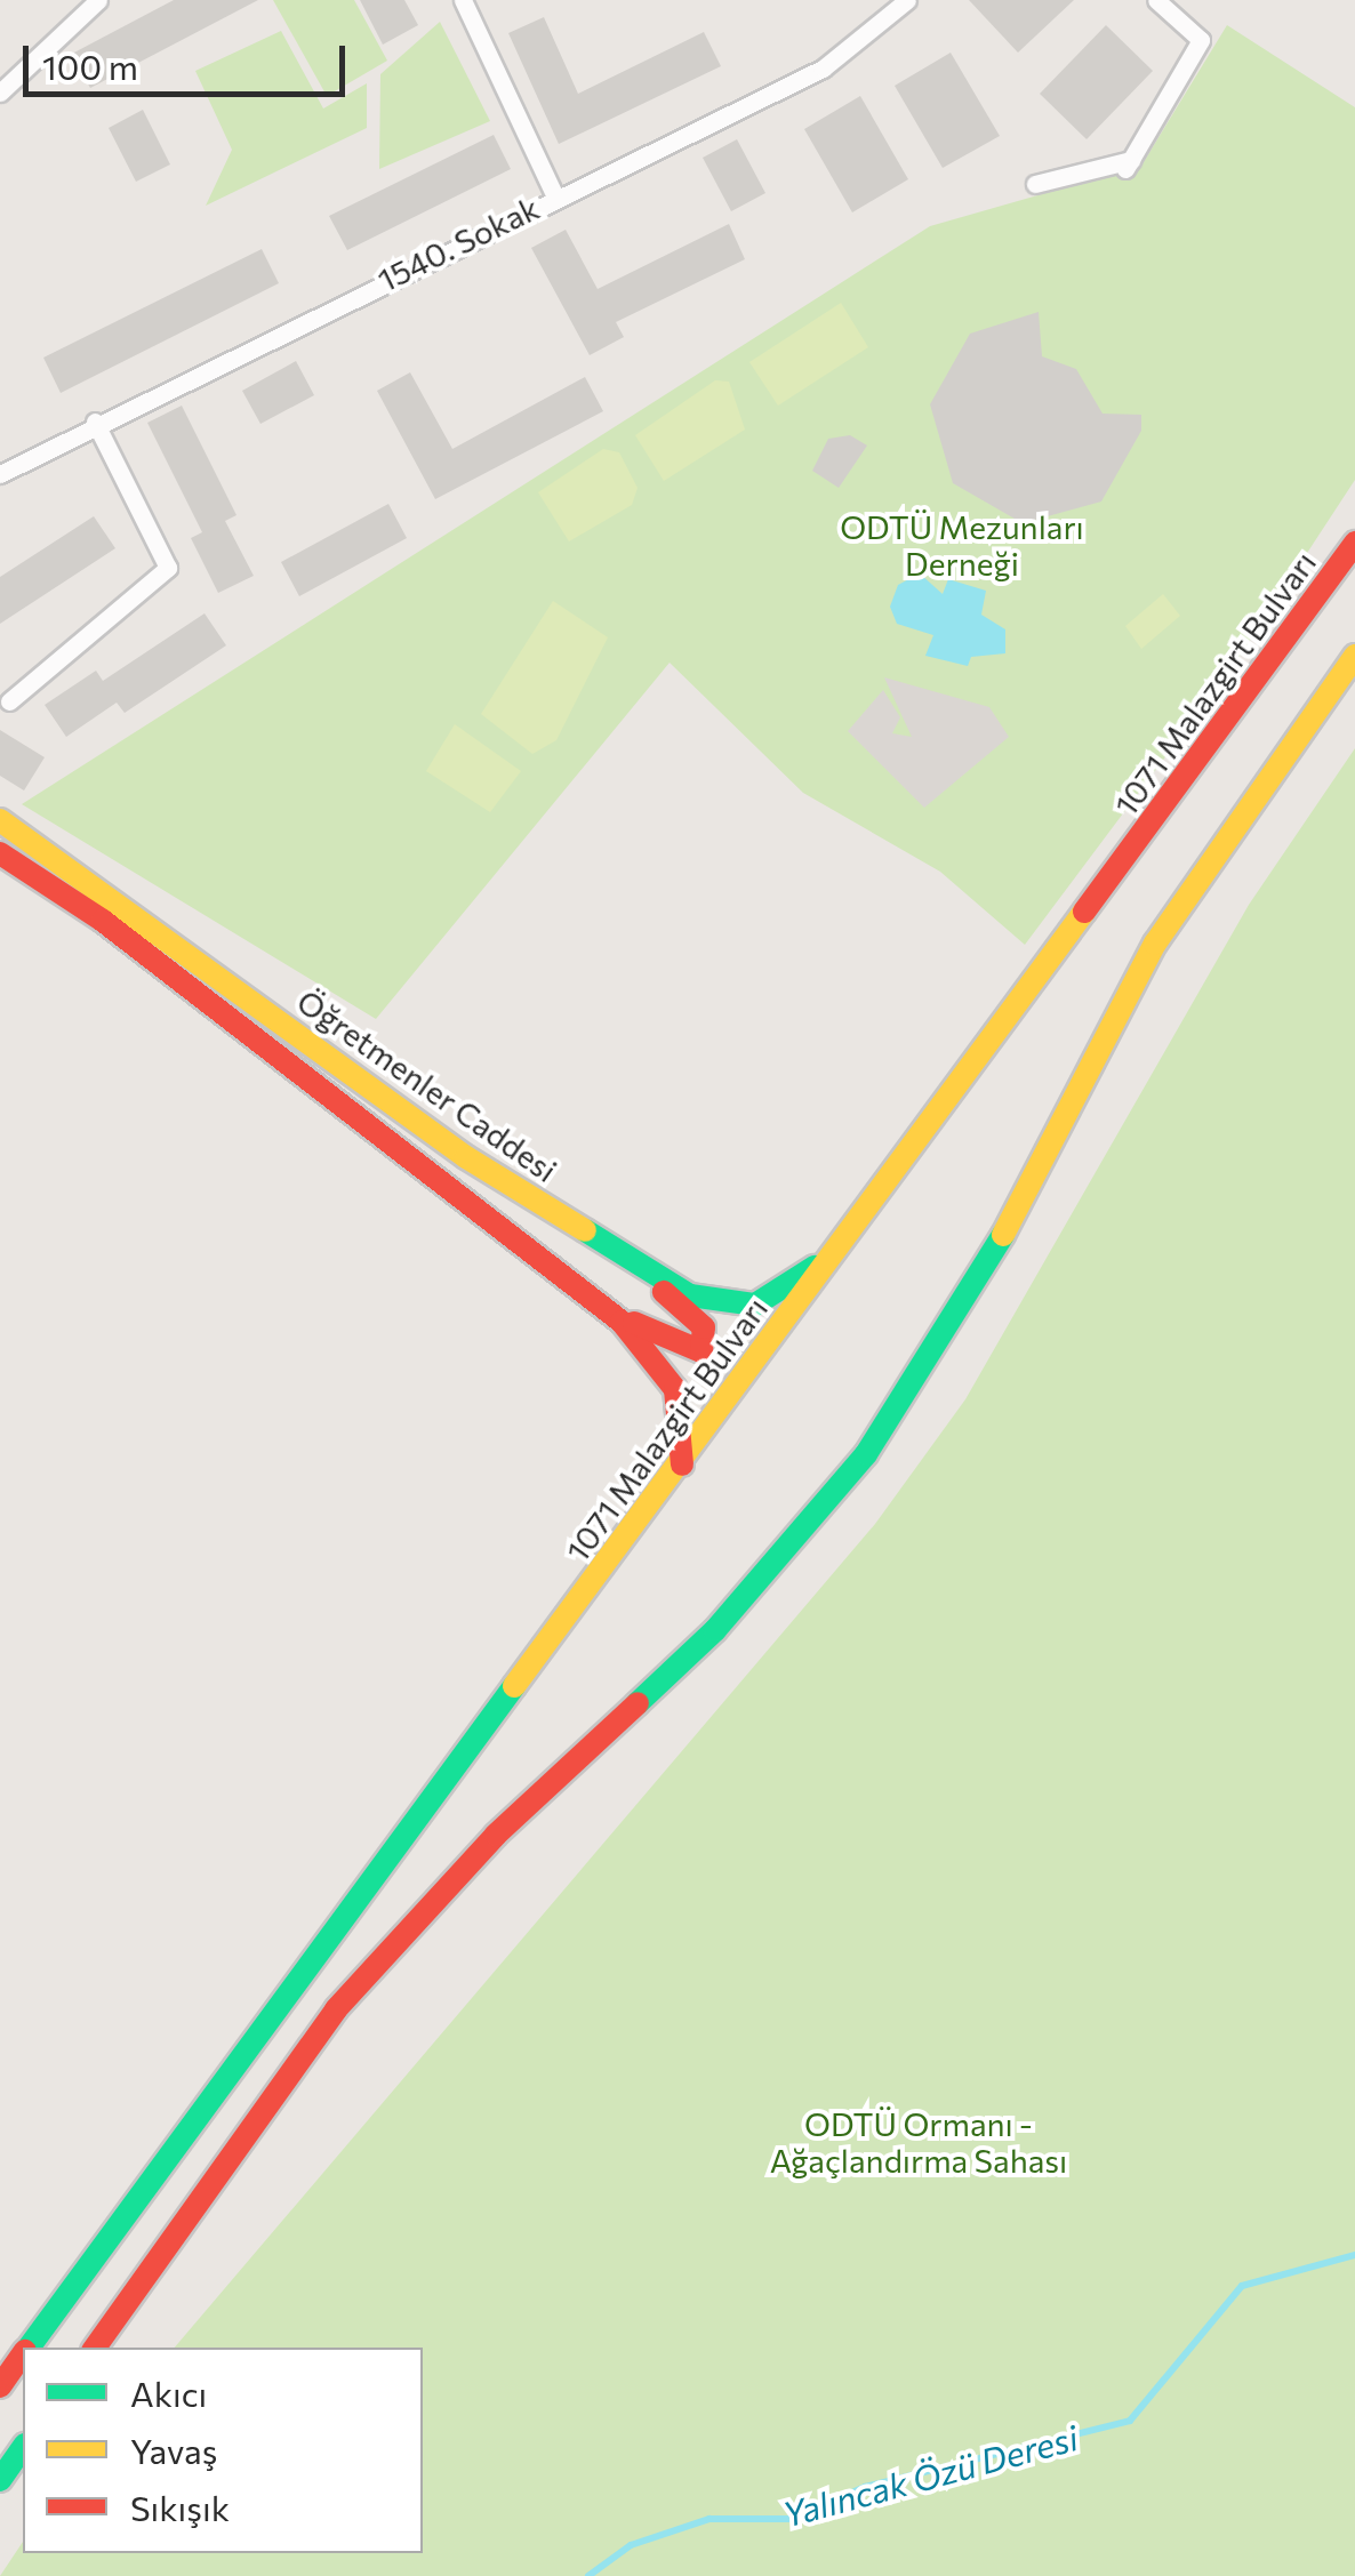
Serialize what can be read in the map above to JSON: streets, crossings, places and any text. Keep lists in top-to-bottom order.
{
  "streets": {
    "main road": ["1071 Malazgirt Bulvarı", "Öğretmenler Caddesi"],
    "street": ["1540. Sokak"]
  },
  "crossings": [
    ["1071 Malazgirt Bulvarı", "Öğretmenler Caddesi"]
  ],
  "water": ["Yalıncak Özü Deresi"],
  "parks": ["ODTÜ Mezunları Derneği", "ODTÜ Ormanı - Ağaçlandırma Sahası"],
  "legend": ["Akıcı", "Yavaş", "Sıkışık"],
  "scale_bar": "100 m"
}
